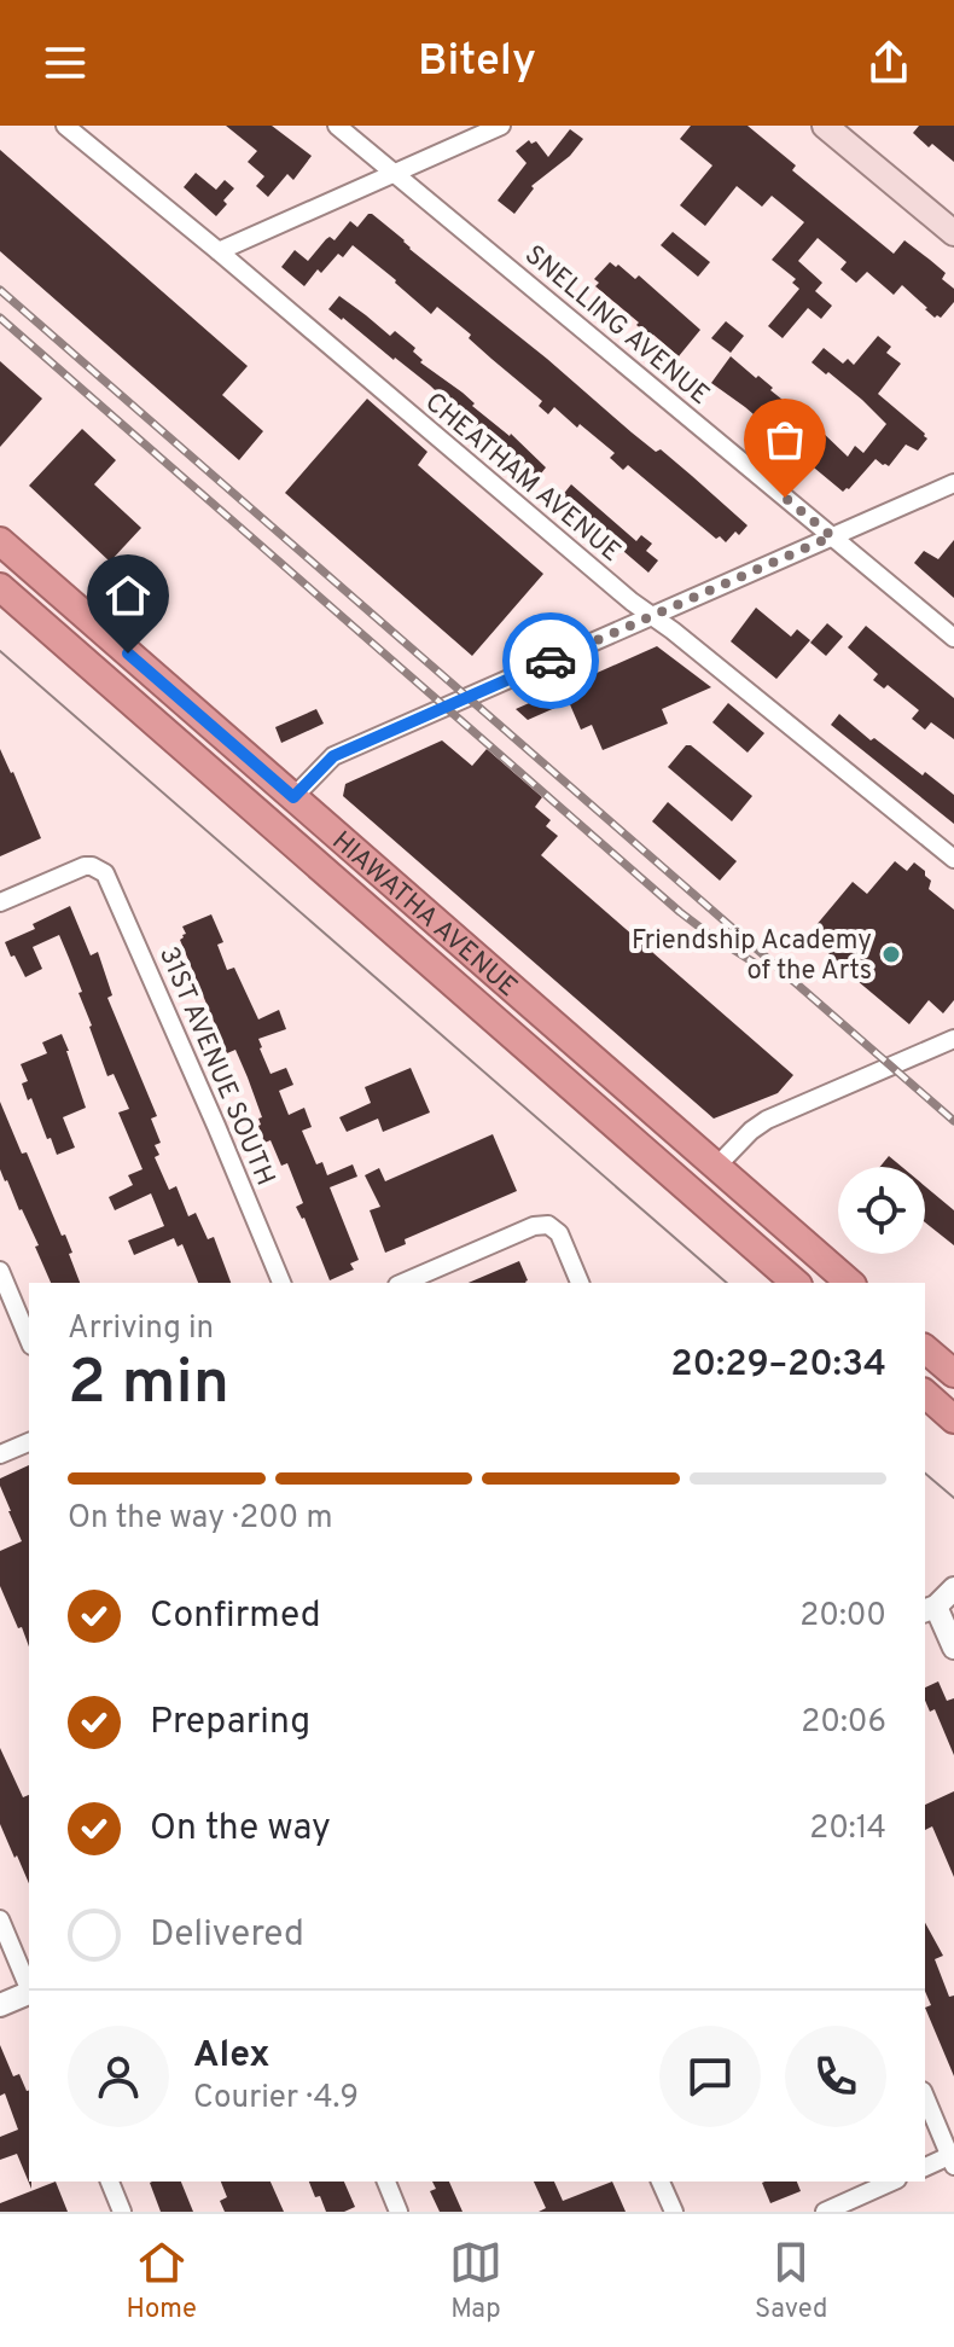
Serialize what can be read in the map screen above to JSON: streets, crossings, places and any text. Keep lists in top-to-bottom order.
{
  "streets": {
    "highway": ["HIAWATHA AVENUE"],
    "street": ["SNELLING AVENUE", "CHEATHAM AVENUE", "31ST AVENUE SOUTH"]
  },
  "places": ["Friendship Academy of the Arts"],
  "page": {
    "header": "Bitely",
    "heading": ["2 min", "Arriving in", "20:29–20:34"],
    "panel": ["Alex", "Courier · 4.9"],
    "bar": "On the way · 200 m",
    "list": [
      ["Confirmed", "20:00"],
      ["Preparing", "20:06"],
      ["On the way", "20:14"],
      "Delivered"
    ],
    "tabs": ["Home", "Map", "Saved"]
  }
}
